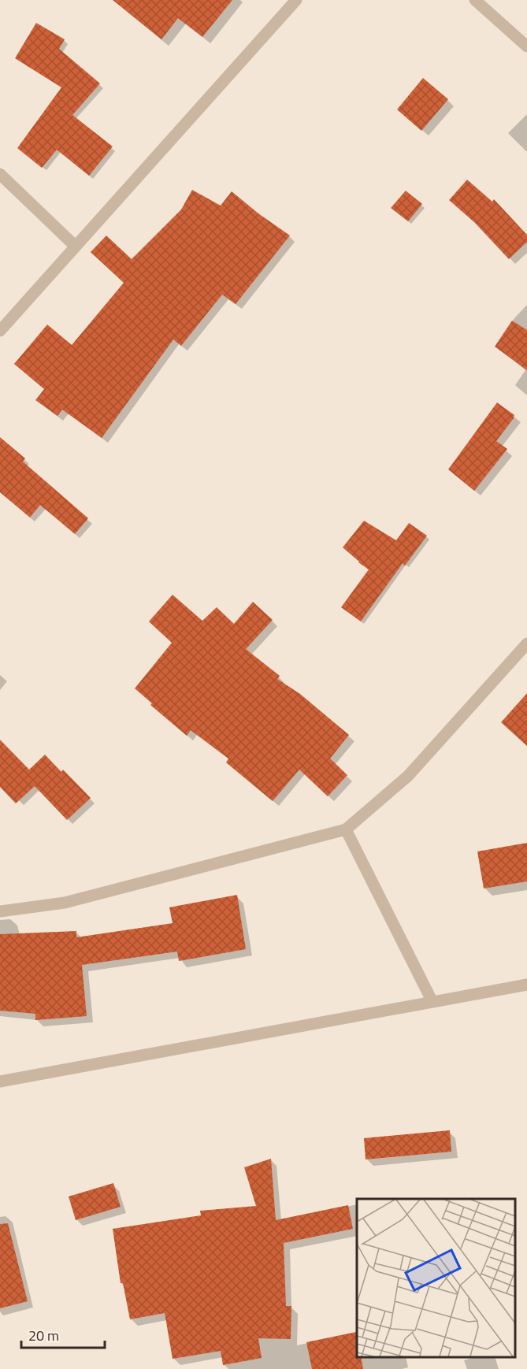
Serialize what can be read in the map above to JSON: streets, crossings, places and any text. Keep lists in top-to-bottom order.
{
  "scale_bar": "20 m"
}
